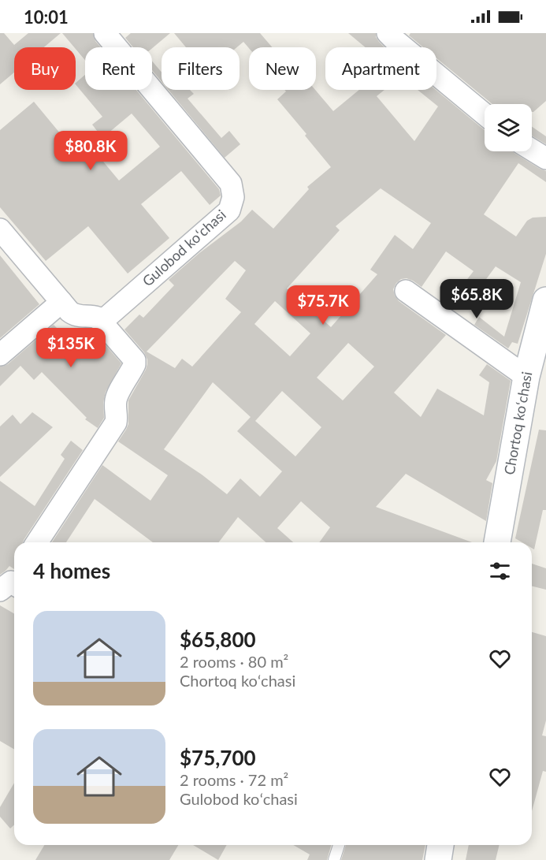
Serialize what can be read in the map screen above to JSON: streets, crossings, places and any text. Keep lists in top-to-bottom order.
{
  "streets": {
    "main road": ["Chortoq koʻchasi"],
    "street": ["Gulobod koʻchasi"]
  },
  "page": {
    "status": "10:01",
    "chip": [
      "Buy",
      "Rent",
      "Filters",
      "New",
      "Apartment"
    ],
    "price": [
      "$80.8K",
      "$65.8K",
      "$75.7K",
      "$135K"
    ],
    "heading": "4 homes",
    "list": [
      {
        "name": "$65,800",
        "note": "2 rooms · 80 m² · Chortoq koʻchasi"
      },
      {
        "name": "$75,700",
        "note": "2 rooms · 72 m² · Gulobod koʻchasi"
      }
    ]
  }
}
